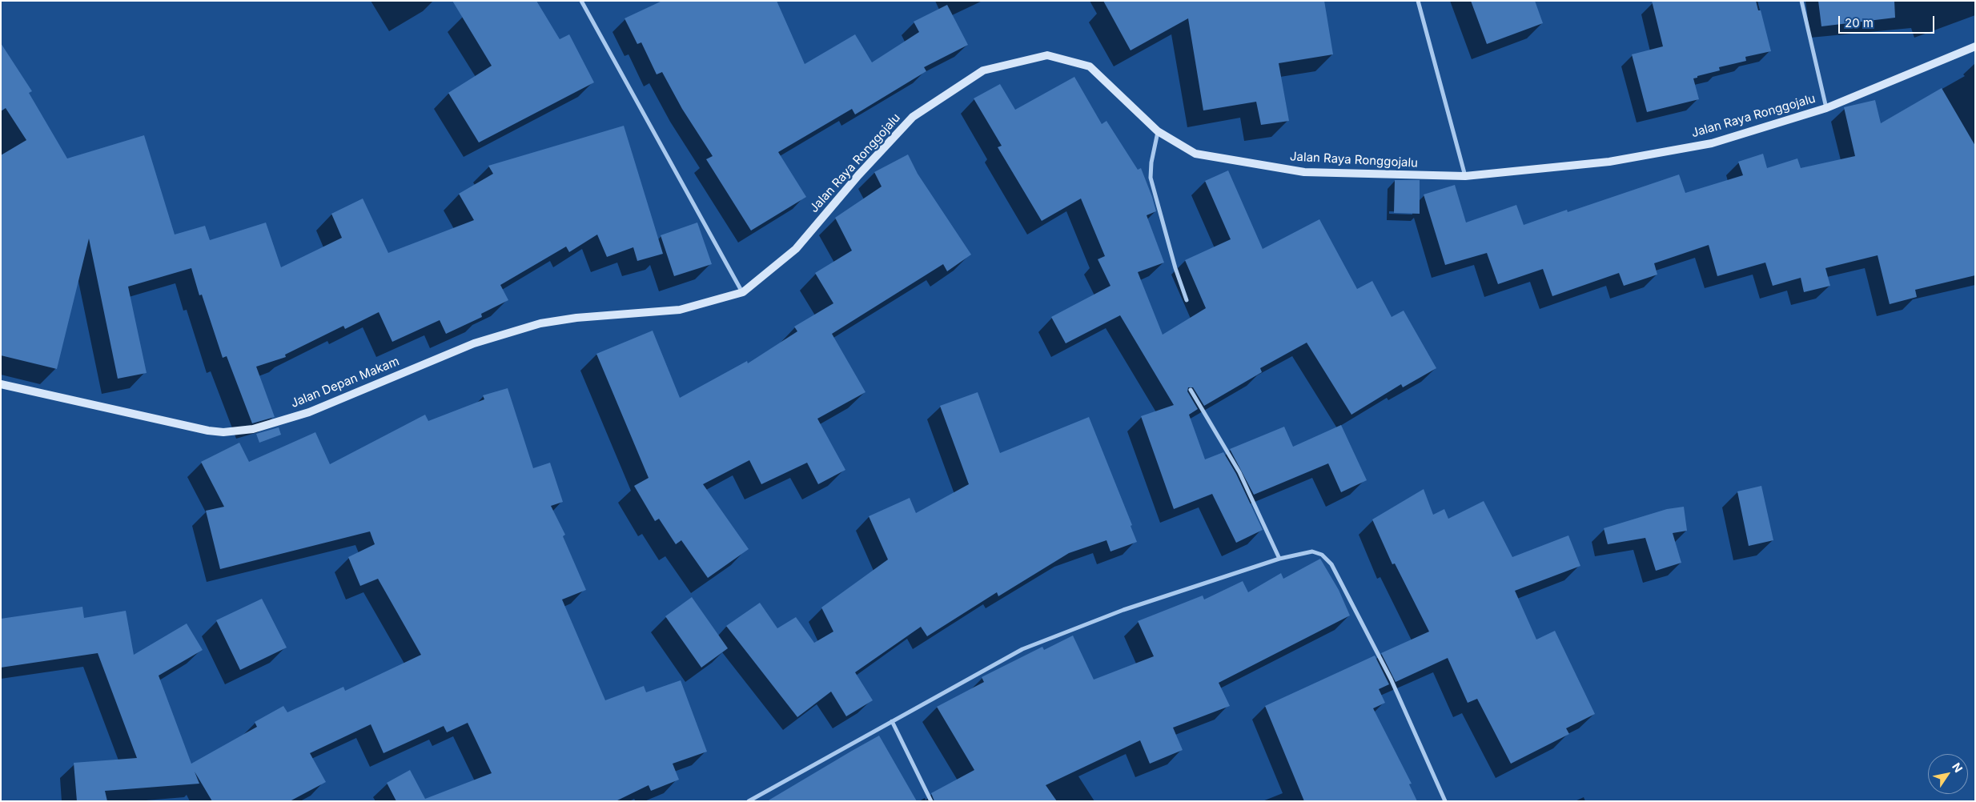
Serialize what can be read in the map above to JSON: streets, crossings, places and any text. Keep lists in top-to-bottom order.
{
  "streets": {
    "street": ["Jalan Raya Ronggojalu", "Jalan Depan Makam"]
  },
  "crossings": [
    ["Jalan Raya Ronggojalu", "Jalan Depan Makam"]
  ],
  "scale_bar": "20 m",
  "north": "top right"
}
